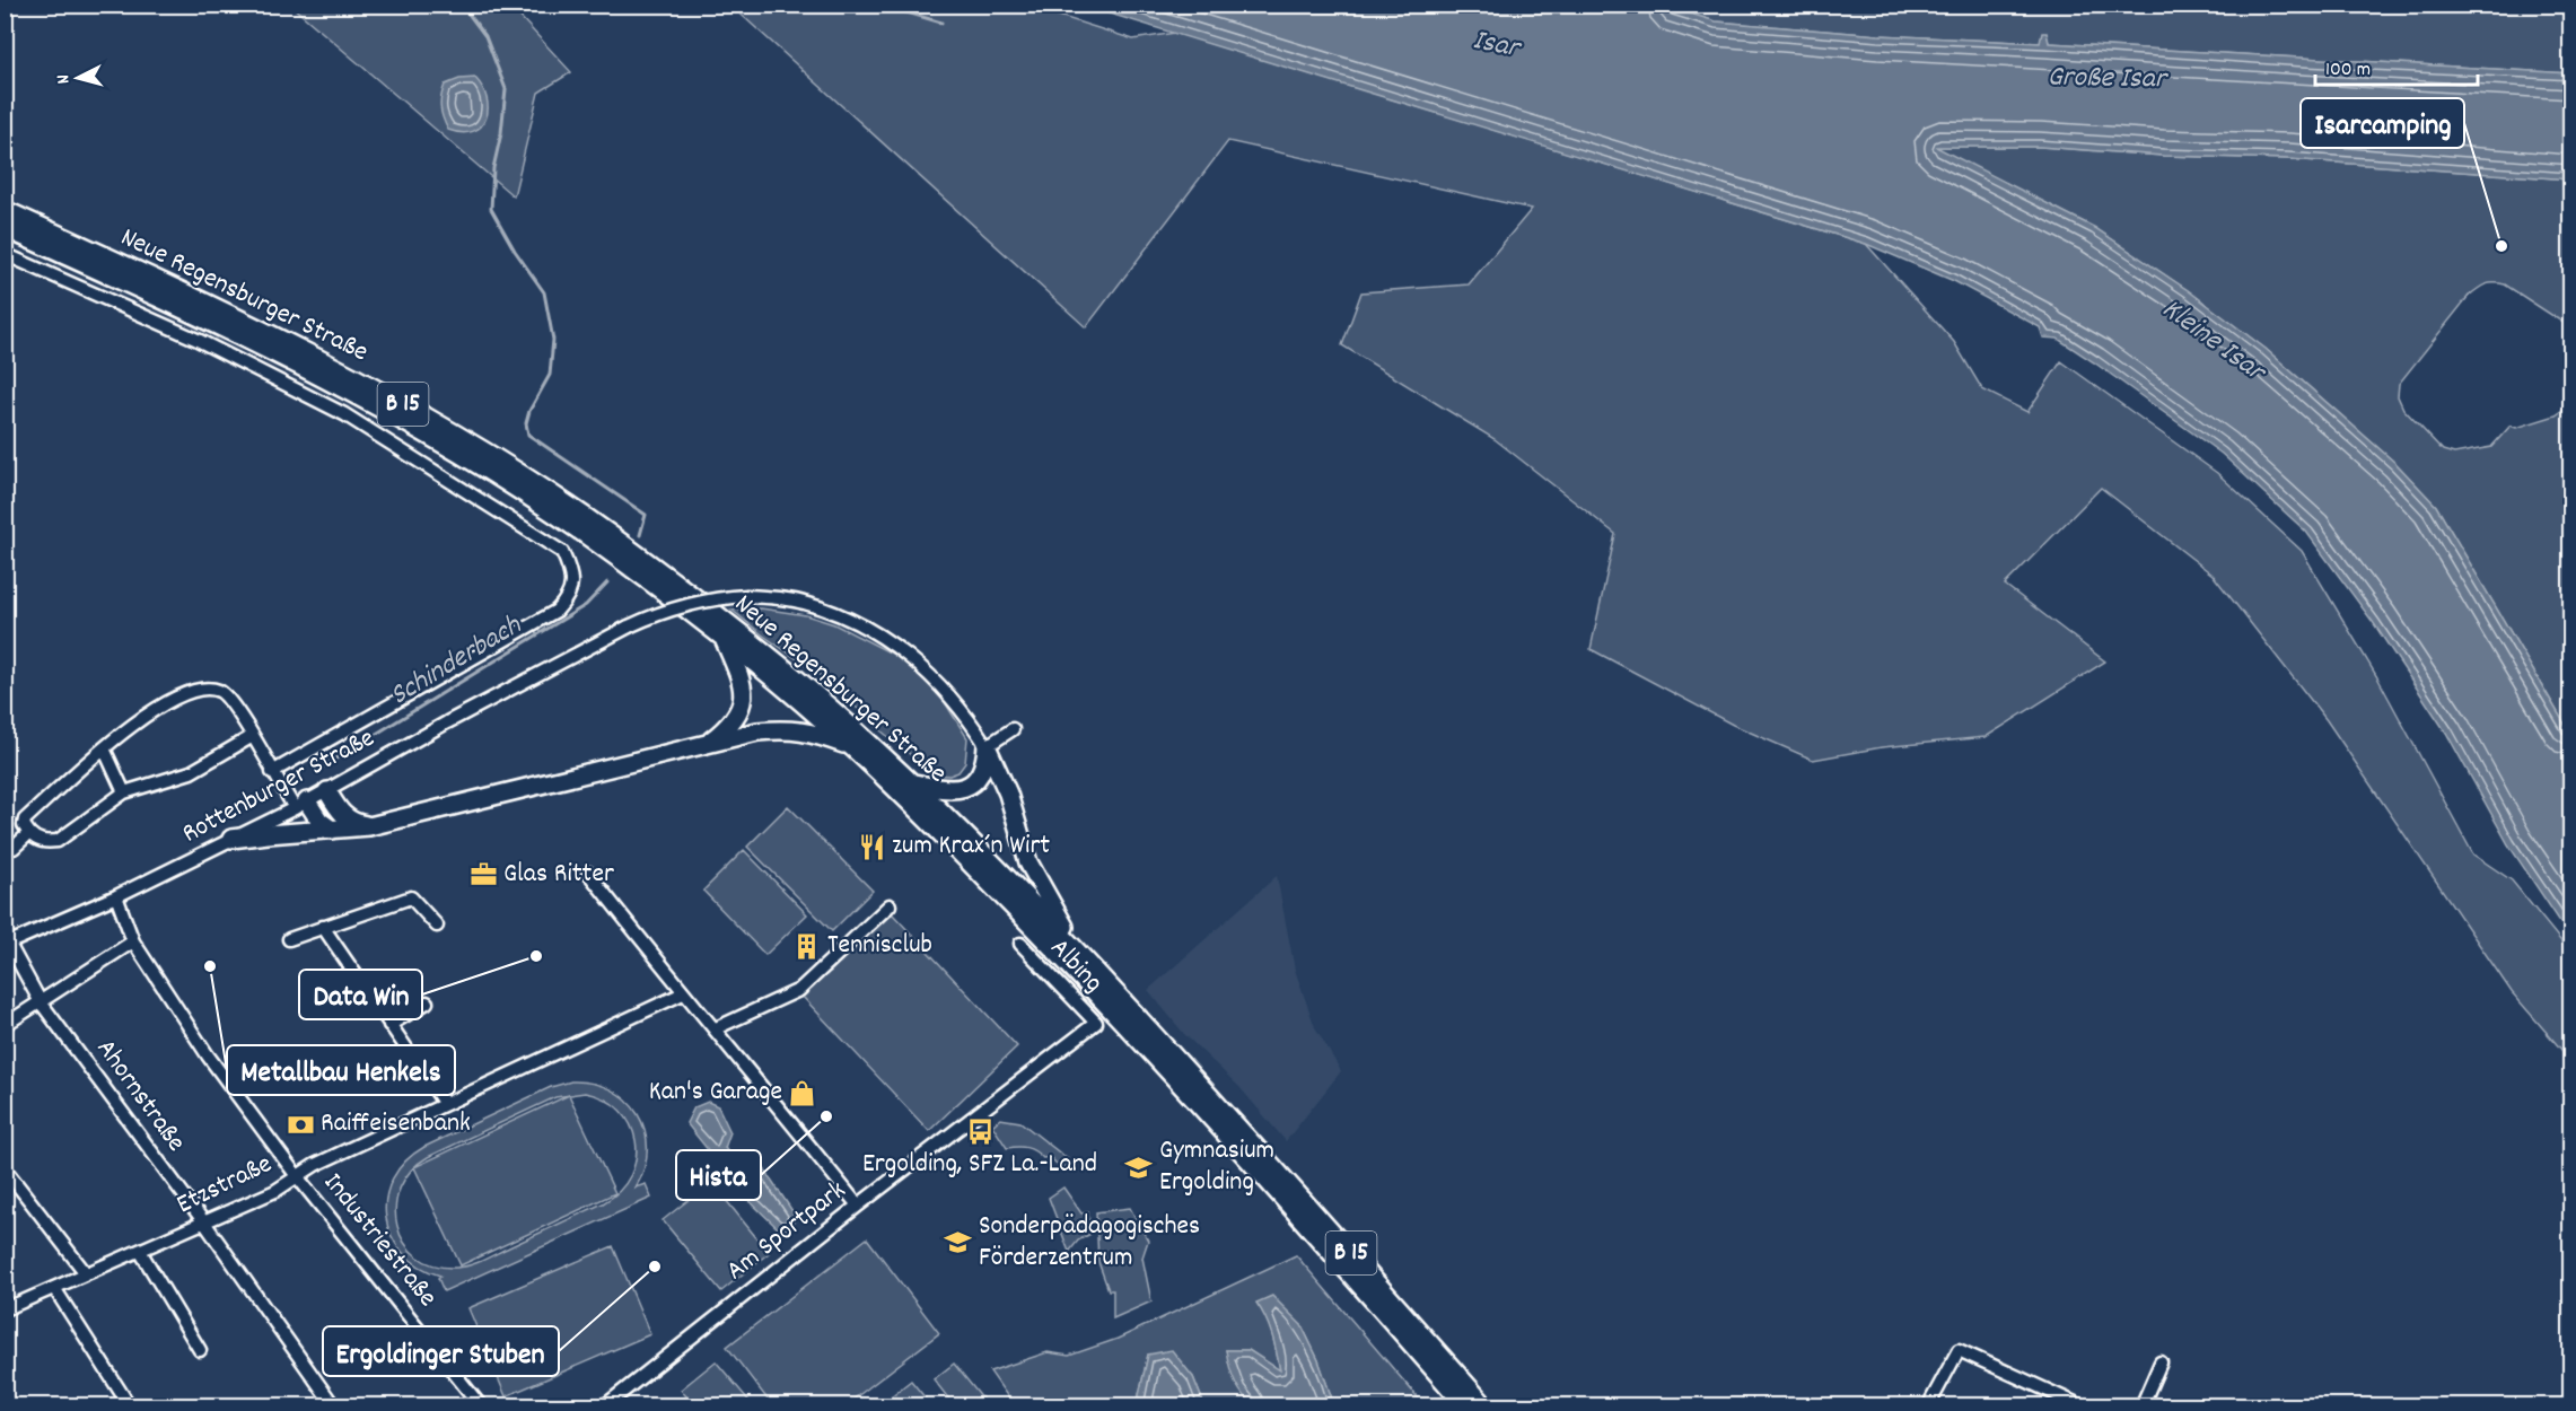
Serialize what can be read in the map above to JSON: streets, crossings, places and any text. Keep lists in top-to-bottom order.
{
  "streets": {
    "highway": ["Neue Regensburger Straße", "B 15"],
    "street": [
      "Rottenburger Straße",
      "Albing",
      "Ahornstraße",
      "Etzstraße",
      "Am Sportpark",
      "Industriestraße"
    ]
  },
  "crossings": [
    ["Rottenburger Straße", "Ahornstraße"],
    ["Rottenburger Straße", "Industriestraße"],
    ["Albing", "Am Sportpark"],
    ["Ahornstraße", "Etzstraße"],
    ["Etzstraße", "Industriestraße"]
  ],
  "water": [
    "Isar",
    "Große Isar",
    "Kleine Isar",
    "Schinderbach"
  ],
  "places": {
    "other": [
      "Isarcamping",
      "Data Win",
      "Metallbau Henkels",
      "Hista",
      "Ergoldinger Stuben"
    ],
    "restaurant": ["zum Krax´n Wirt"],
    "office": ["Glas Ritter"],
    "building": ["Tennisclub"],
    "shop": ["Kan's Garage"],
    "bank": ["Raiffeisenbank"],
    "bus stop": ["Ergolding, SFZ La.-Land"],
    "school or university": ["Gymnasium Ergolding", "Sonderpädagogisches Förderzentrum"]
  },
  "scale_bar": "100 m",
  "north": "left"
}
